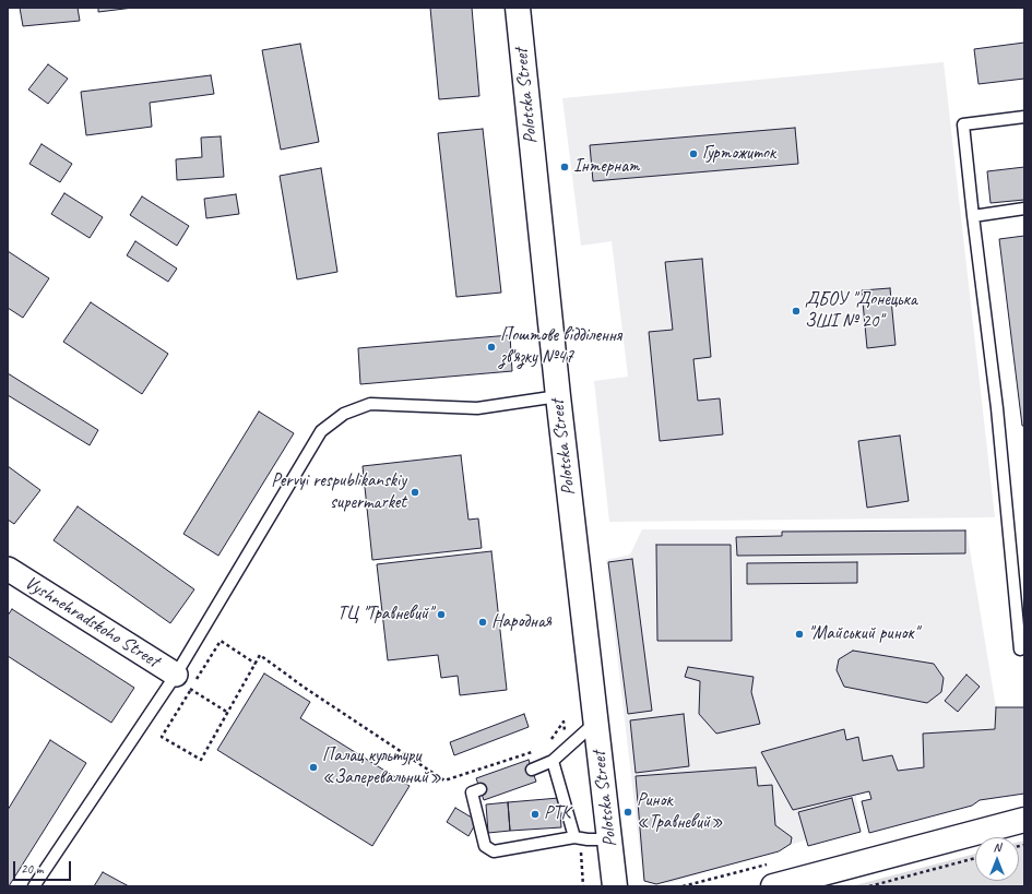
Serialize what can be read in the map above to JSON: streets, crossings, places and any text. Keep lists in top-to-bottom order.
{
  "streets": {
    "main road": ["Polotska Street"],
    "street": ["Vyshnehradskoho Street"]
  },
  "places": [
    "Гуртожиток",
    "Інтернат",
    "ДБОУ \"Донецька ЗШІ № 20\"",
    "Поштове відділення зв'язку №47",
    "Pervyi respublikanskiy supermarket",
    "ТЦ \"Травневий\"",
    "Народная",
    "\"Майський ринок\"",
    "Палац культури «Заперевальний»",
    "Ринок «Травневий»",
    "РТК"
  ],
  "scale_bar": "20 m",
  "north": "top"
}
